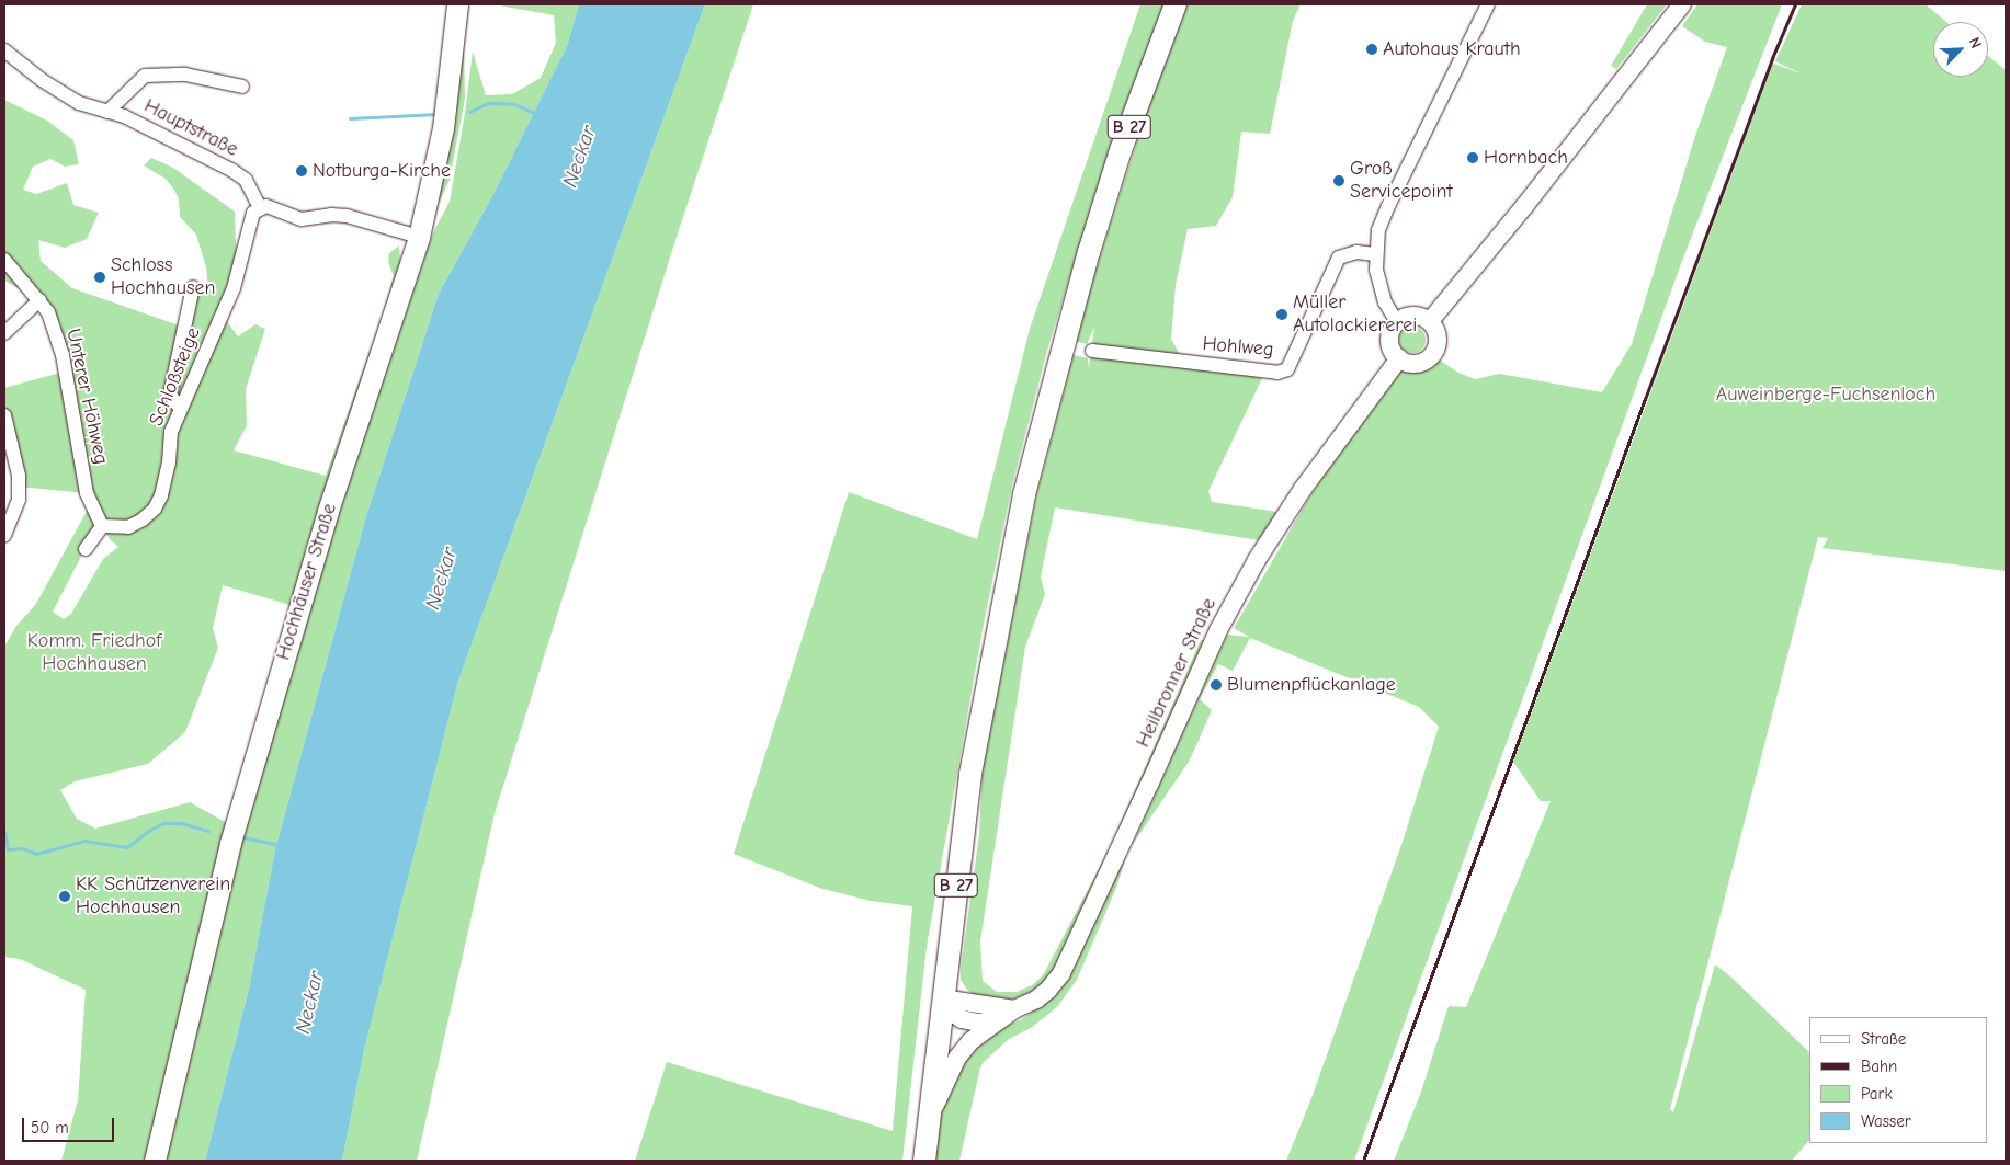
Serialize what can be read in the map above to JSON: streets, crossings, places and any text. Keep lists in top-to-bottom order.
{
  "streets": {
    "main road": ["B 27", "Hochhäuser Straße"],
    "street": [
      "Hauptstraße",
      "Hohlweg",
      "Schloßsteige",
      "Unterer Höhweg",
      "Heilbronner Straße"
    ]
  },
  "crossings": [
    ["B 27", "Heilbronner Straße"],
    ["Hauptstraße", "Schloßsteige"],
    ["Schloßsteige", "Unterer Höhweg"]
  ],
  "water": ["Neckar"],
  "parks": ["Auweinberge-Fuchsenloch", "Komm. Friedhof Hochhausen"],
  "places": [
    "Autohaus Krauth",
    "Hornbach",
    "Notburga-Kirche",
    "Groß Servicepoint",
    "Schloss Hochhausen",
    "Müller Autolackiererei",
    "Blumenpflückanlage",
    "KK Schützenverein Hochhausen"
  ],
  "legend": [
    "Straße",
    "Bahn",
    "Park",
    "Wasser"
  ],
  "scale_bar": "50 m",
  "north": "top right"
}
